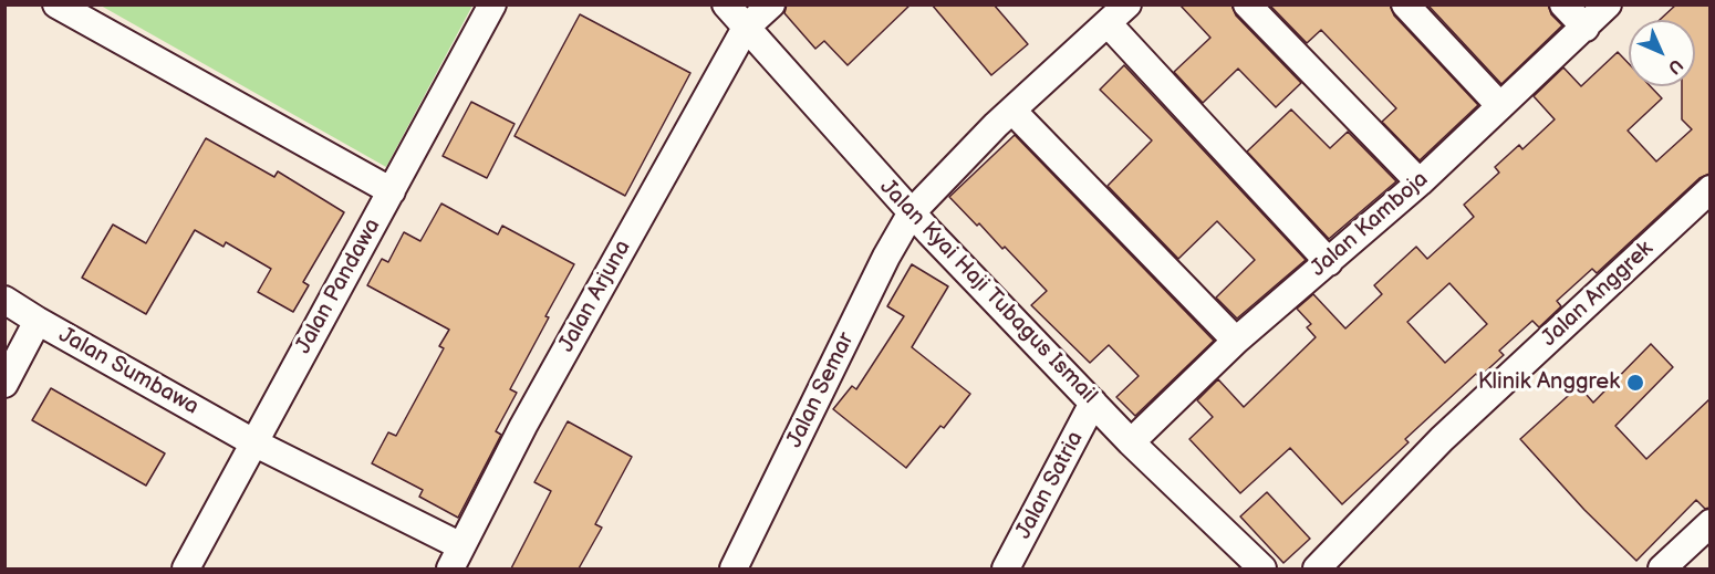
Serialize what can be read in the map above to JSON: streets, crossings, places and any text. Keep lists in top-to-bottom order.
{
  "streets": {
    "street": [
      "Jalan Kamboja",
      "Jalan Pandawa",
      "Jalan Kyai Haji Tubagus Ismail",
      "Jalan Anggrek",
      "Jalan Arjuna",
      "Jalan Sumbawa",
      "Jalan Semar",
      "Jalan Satria"
    ]
  },
  "crossings": [
    ["Jalan Kamboja", "Jalan Kyai Haji Tubagus Ismail"],
    ["Jalan Pandawa", "Jalan Sumbawa"],
    ["Jalan Kyai Haji Tubagus Ismail", "Jalan Arjuna"],
    ["Jalan Kyai Haji Tubagus Ismail", "Jalan Semar"],
    ["Jalan Kyai Haji Tubagus Ismail", "Jalan Satria"],
    ["Jalan Arjuna", "Jalan Sumbawa"]
  ],
  "places": ["Klinik Anggrek"],
  "north": "bottom right"
}
